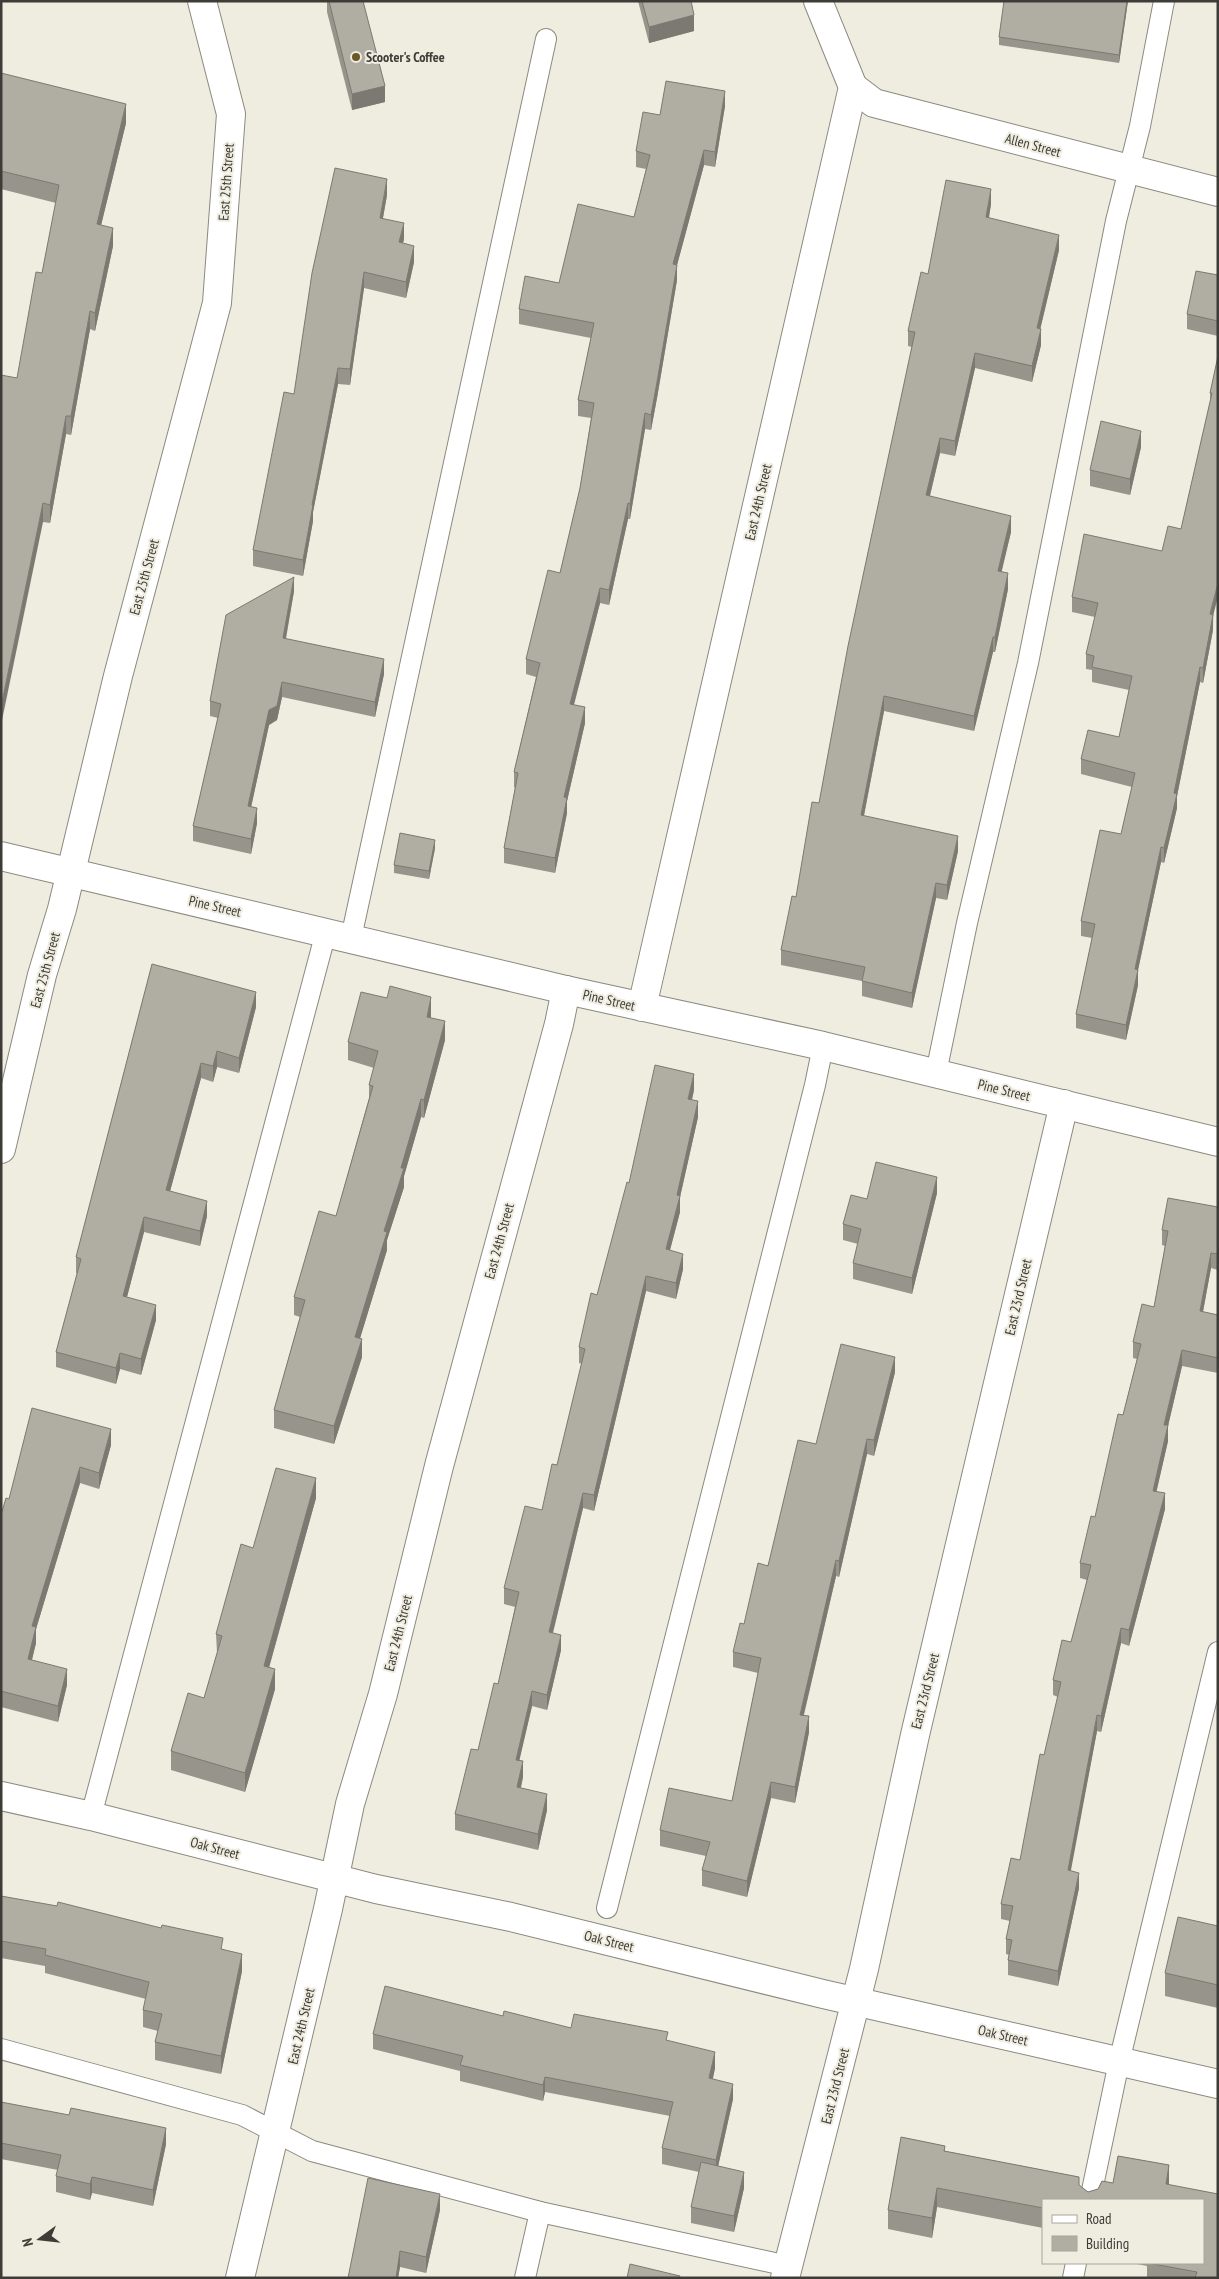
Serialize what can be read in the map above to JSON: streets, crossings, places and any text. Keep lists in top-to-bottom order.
{
  "streets": {
    "street": [
      "Allen Street",
      "East 25th Street",
      "East 24th Street",
      "Pine Street",
      "East 23rd Street",
      "Oak Street"
    ]
  },
  "crossings": [
    ["Allen Street", "East 24th Street"],
    ["East 25th Street", "Pine Street"],
    ["East 24th Street", "Pine Street"],
    ["East 24th Street", "Oak Street"],
    ["Pine Street", "East 23rd Street"],
    ["East 23rd Street", "Oak Street"]
  ],
  "places": ["Scooter's Coffee"],
  "legend": ["Road", "Building"],
  "north": "left"
}
